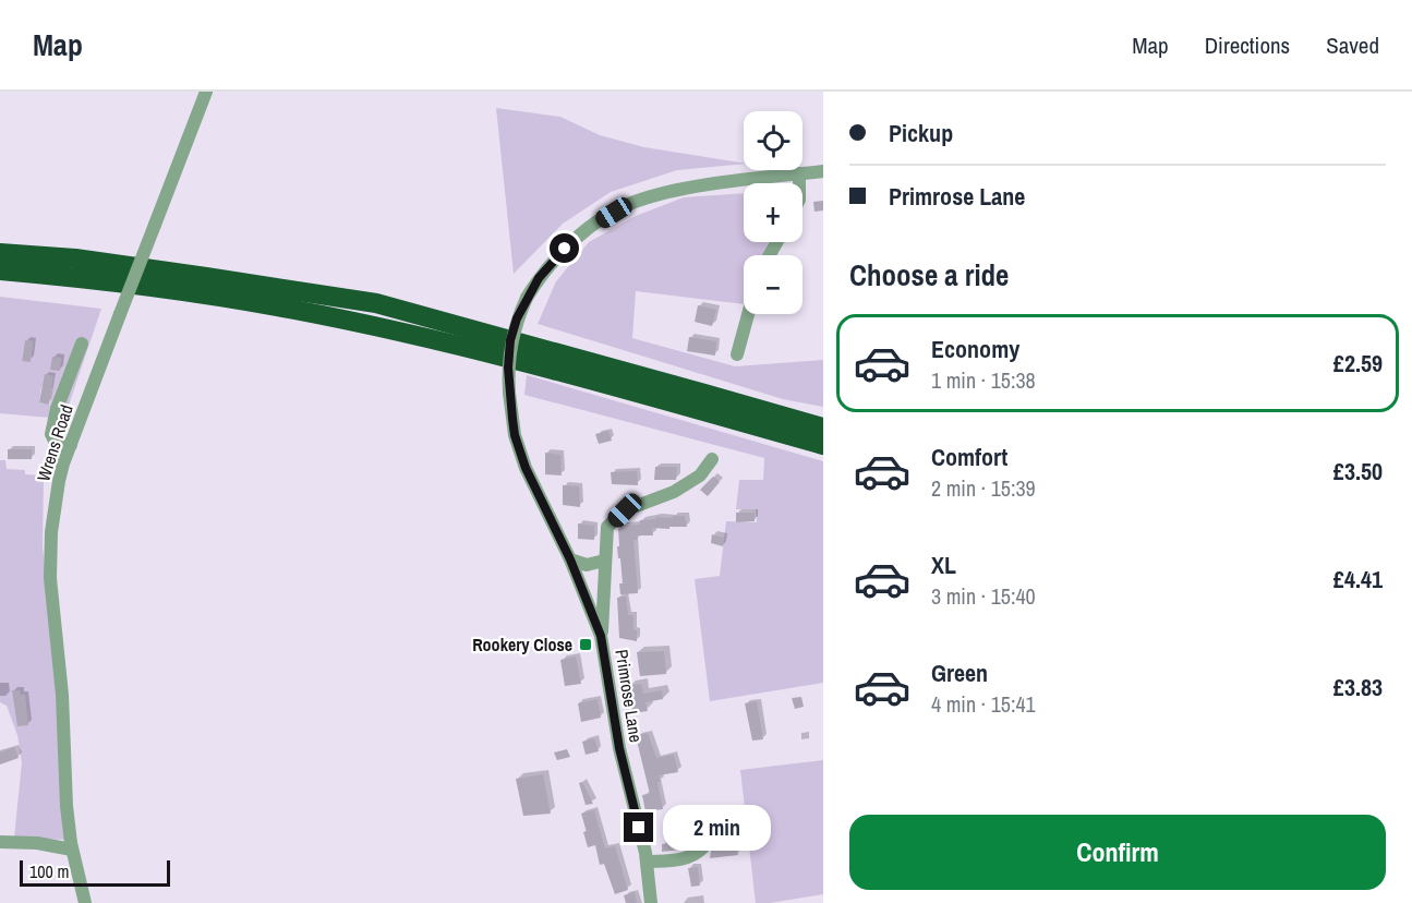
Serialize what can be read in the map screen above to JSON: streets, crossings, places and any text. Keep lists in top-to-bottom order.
{
  "streets": {
    "street": ["Wrens Road", "Primrose Lane"]
  },
  "places": {
    "transit": ["Rookery Close"]
  },
  "scale_bar": "100 m",
  "page": {
    "header": "Map",
    "nav": ["Map", "Directions", "Saved"],
    "banner": ["Pickup", "Primrose Lane"],
    "map_buttons": ["+", "−"],
    "heading": "Choose a ride",
    "list": [
      {
        "name": "Economy",
        "note": "1 min · 15:38",
        "value": "£2.59"
      },
      {
        "name": "Comfort",
        "note": "2 min · 15:39",
        "value": "£3.50"
      },
      {
        "name": "XL",
        "note": "3 min · 15:40",
        "value": "£4.41"
      },
      {
        "name": "Green",
        "note": "4 min · 15:41",
        "value": "£3.83"
      }
    ],
    "buttons": "Confirm",
    "bubble": "2 min",
    "scale": "100 m"
  }
}
